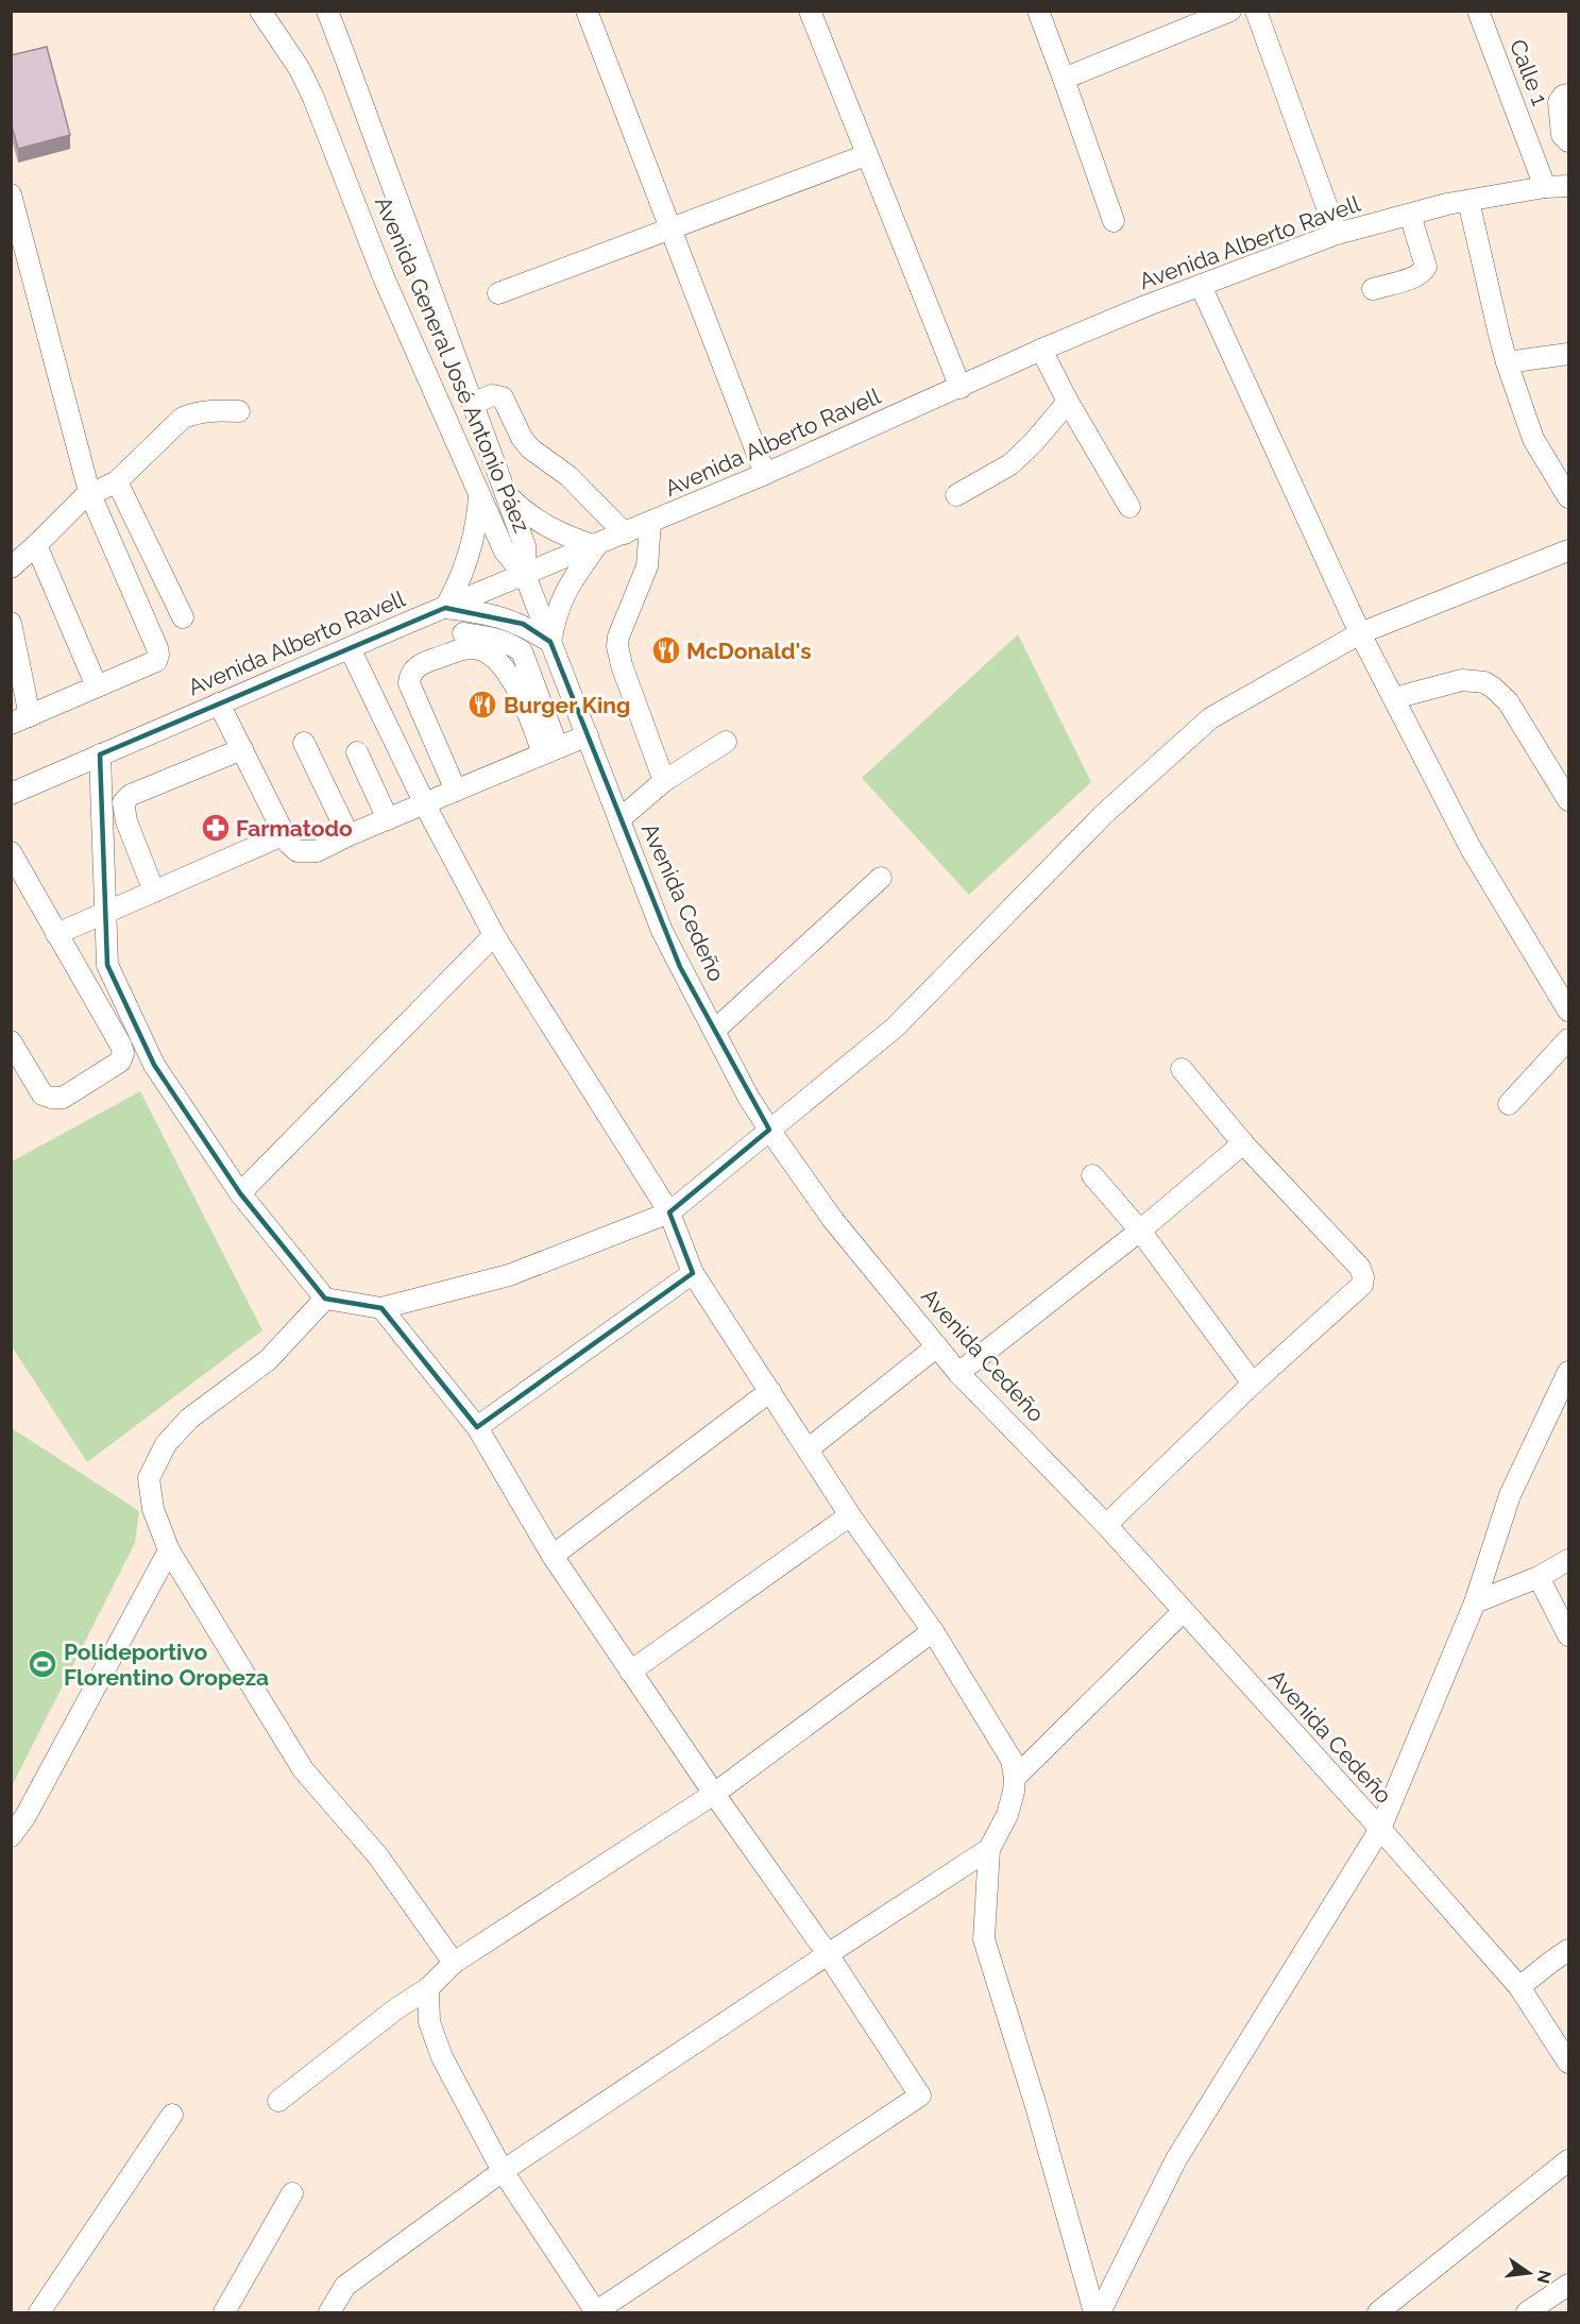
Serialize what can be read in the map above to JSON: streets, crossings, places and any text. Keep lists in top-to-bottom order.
{
  "streets": {
    "street": [
      "Calle 1",
      "Avenida Alberto Ravell",
      "Avenida General José Antonio Páez",
      "Avenida Cedeño"
    ]
  },
  "crossings": [
    ["Calle 1", "Avenida Alberto Ravell"],
    ["Avenida Alberto Ravell", "Avenida General José Antonio Páez"],
    ["Avenida Alberto Ravell", "Avenida Cedeño"],
    ["Avenida General José Antonio Páez", "Avenida Cedeño"]
  ],
  "places": {
    "restaurant": ["McDonald's", "Burger King"],
    "pharmacy": ["Farmatodo"],
    "sports": ["Polideportivo Florentino Oropeza"]
  },
  "north": "right"
}
